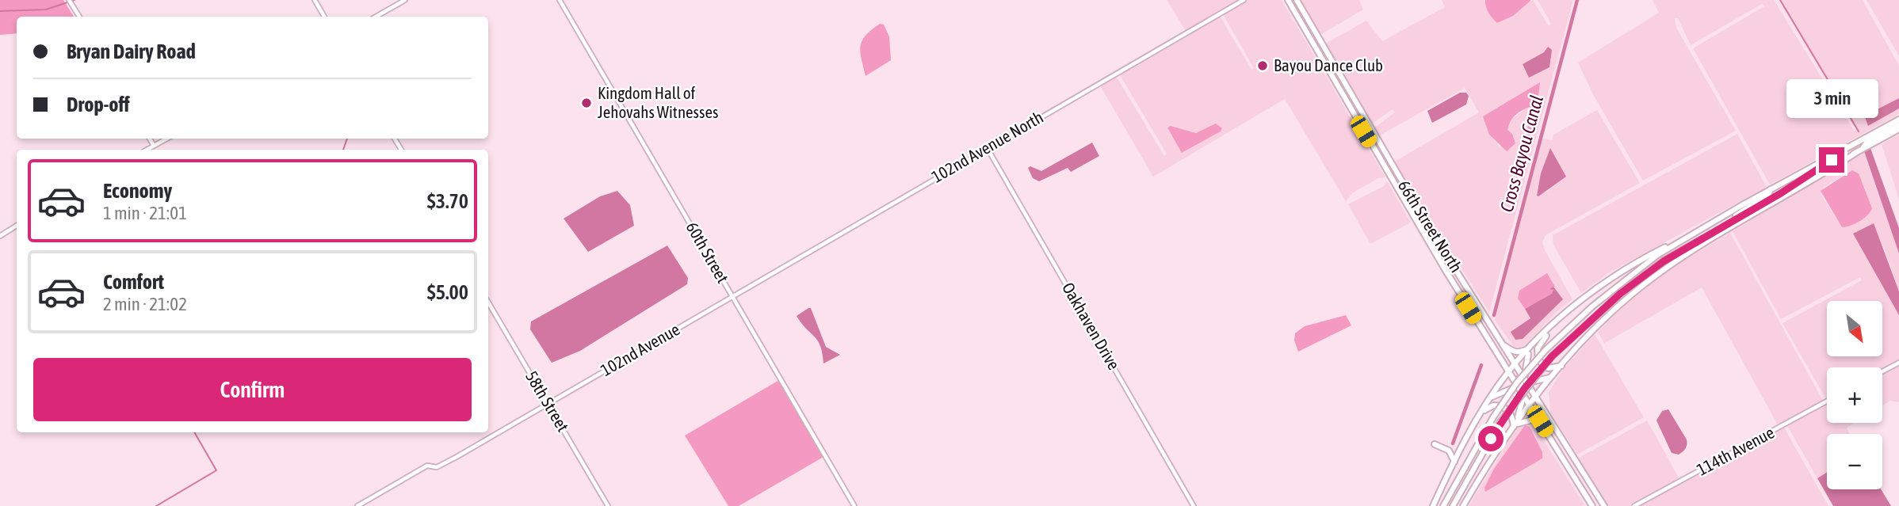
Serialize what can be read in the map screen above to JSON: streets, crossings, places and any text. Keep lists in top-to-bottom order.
{
  "streets": {
    "main road": ["66th Street North"],
    "street": [
      "102nd Avenue North",
      "60th Street",
      "Oakhaven Drive",
      "102nd Avenue",
      "58th Street",
      "114th Avenue"
    ]
  },
  "crossings": [
    ["102nd Avenue North", "60th Street"],
    ["102nd Avenue North", "Oakhaven Drive"],
    ["102nd Avenue North", "102nd Avenue"],
    ["60th Street", "102nd Avenue"],
    ["102nd Avenue", "58th Street"]
  ],
  "water": ["Cross Bayou Canal"],
  "places": ["Bayou Dance Club", "Kingdom Hall of Jehovahs Witnesses"],
  "north": "bottom right",
  "page": {
    "banner": ["Bryan Dairy Road", "Drop-off"],
    "bubble": "3 min",
    "list": [
      {
        "name": "Economy",
        "note": "1 min · 21:01",
        "value": "$3.70"
      },
      {
        "name": "Comfort",
        "note": "2 min · 21:02",
        "value": "$5.00"
      }
    ],
    "map_buttons": ["+", "−"],
    "buttons": "Confirm"
  }
}
